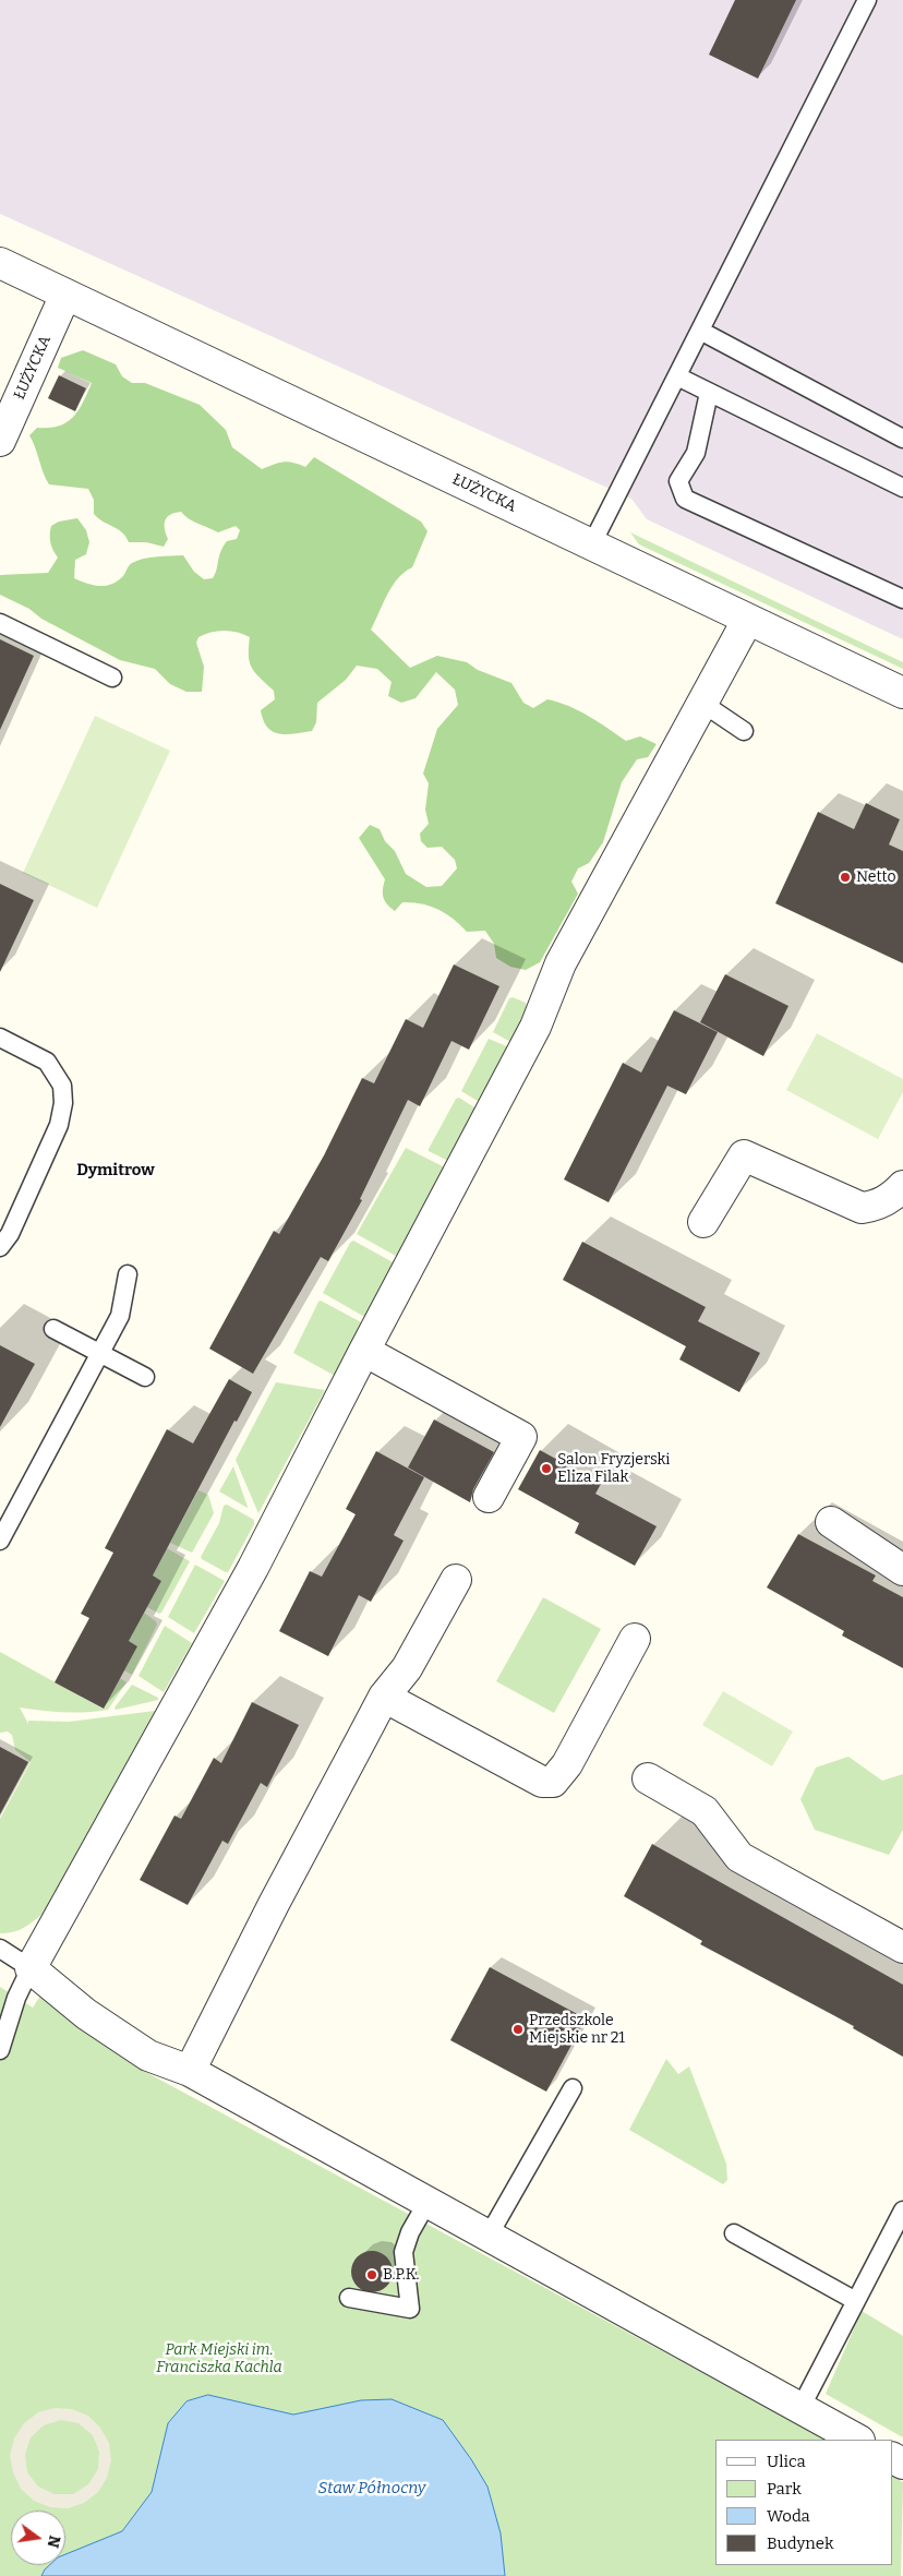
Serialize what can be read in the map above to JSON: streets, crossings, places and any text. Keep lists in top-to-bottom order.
{
  "streets": {
    "street": ["ŁUŻYCKA"]
  },
  "districts": ["Dymitrow"],
  "water": ["Staw Północny"],
  "parks": ["Park Miejski im. Franciszka Kachla"],
  "places": [
    "Netto",
    "Salon Fryzjerski Eliza Filak",
    "Przedszkole Miejskie nr 21",
    "B.P.K."
  ],
  "legend": [
    "Ulica",
    "Park",
    "Woda",
    "Budynek"
  ],
  "north": "right"
}
